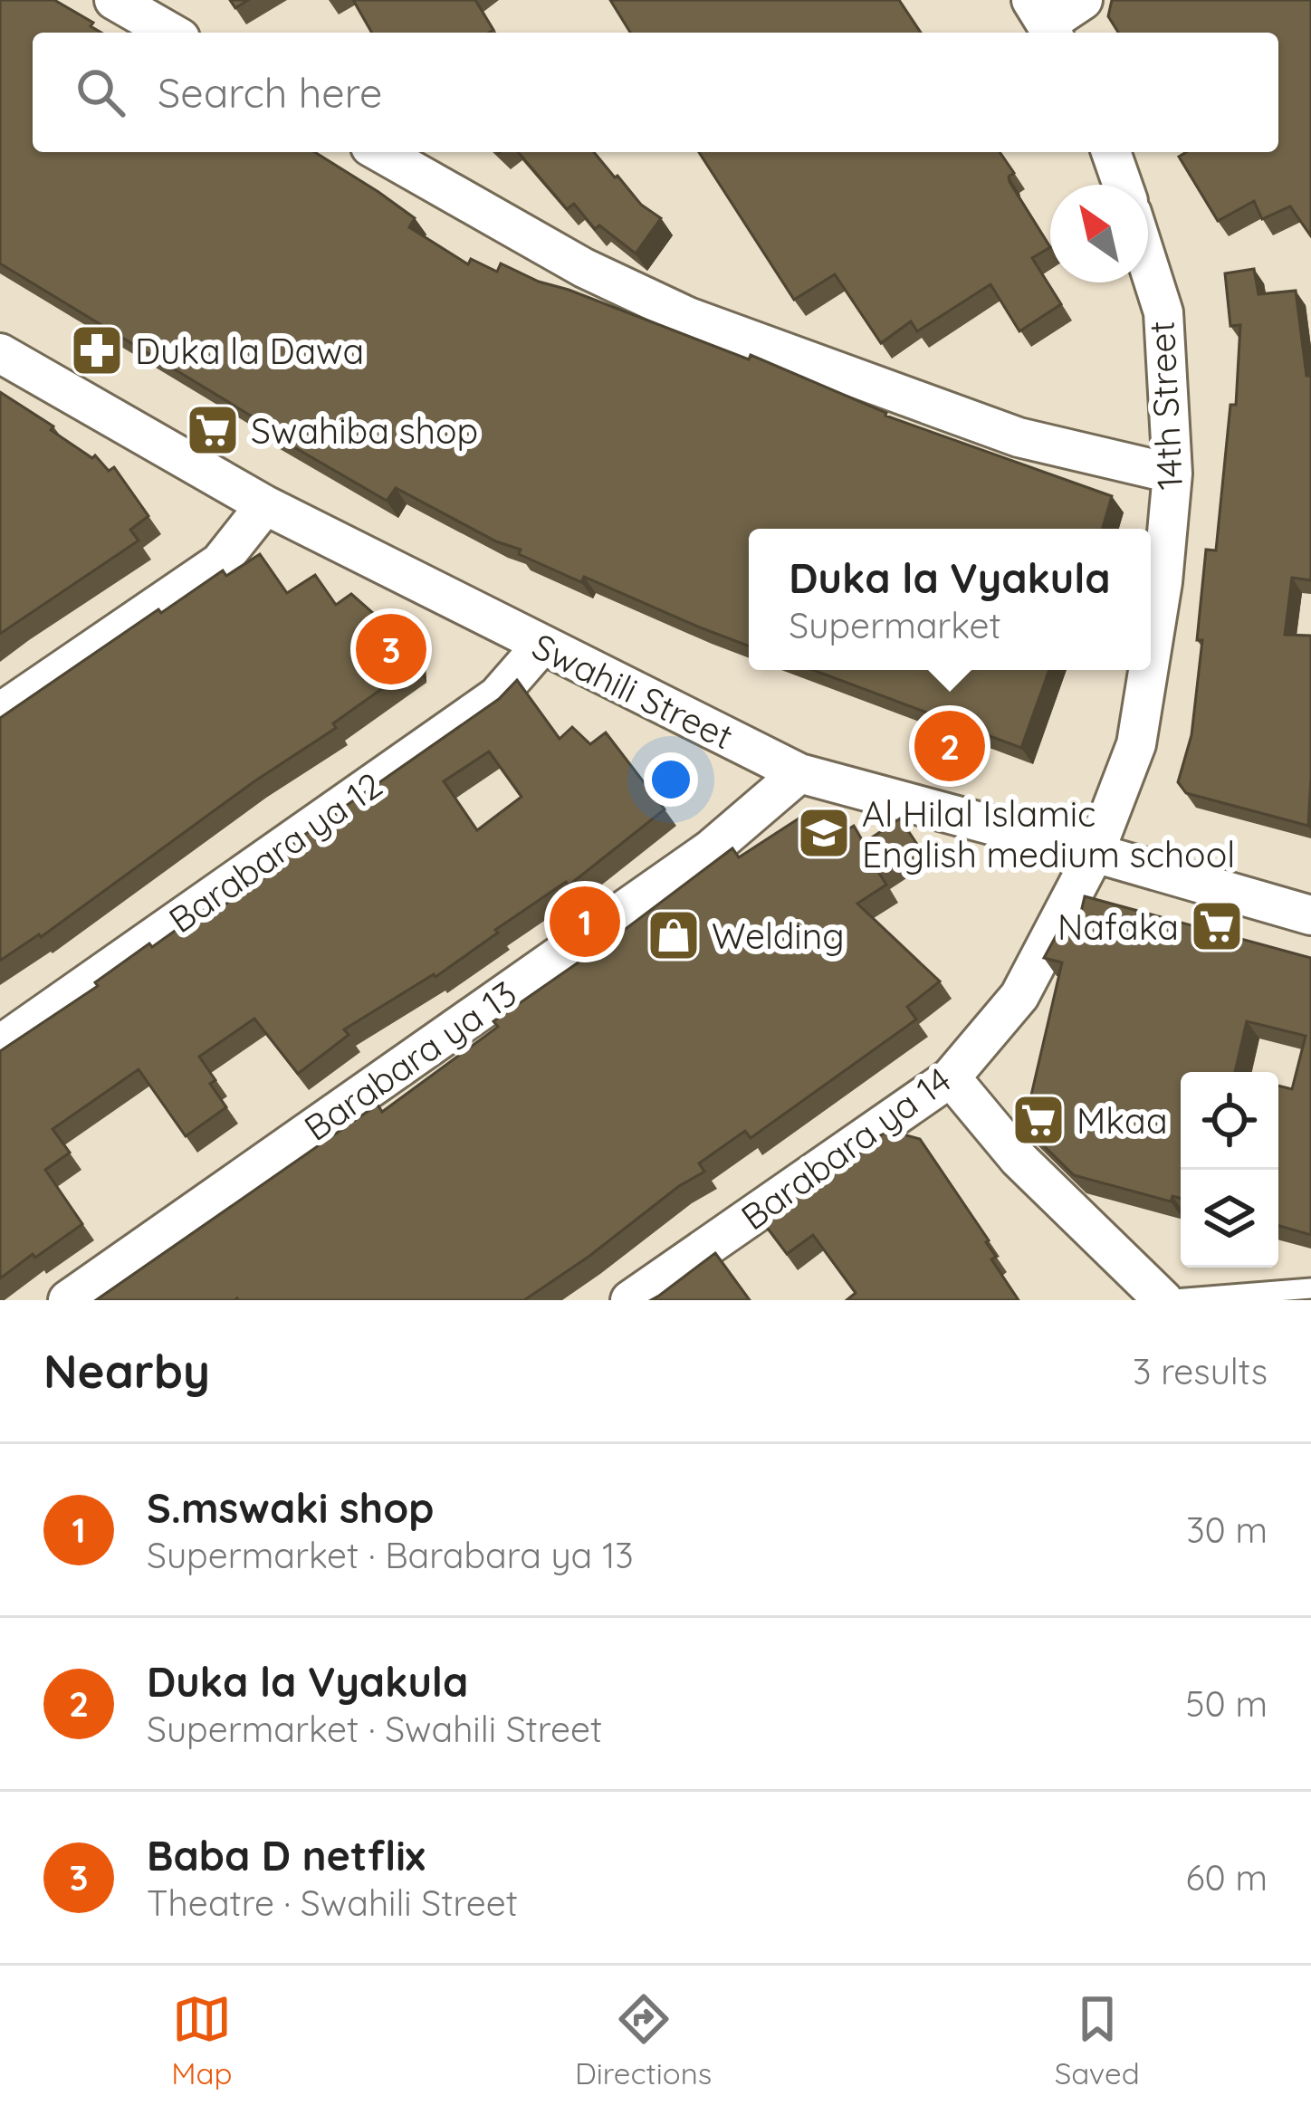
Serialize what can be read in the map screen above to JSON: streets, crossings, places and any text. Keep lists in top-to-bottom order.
{
  "streets": {
    "street": [
      "14th Street",
      "Swahili Street",
      "Barabara ya 12",
      "Barabara ya 13",
      "Barabara ya 14"
    ]
  },
  "crossings": [
    ["14th Street", "Swahili Street"],
    ["14th Street", "Barabara ya 14"],
    ["Swahili Street", "Barabara ya 12"],
    ["Swahili Street", "Barabara ya 13"],
    ["Swahili Street", "Barabara ya 14"]
  ],
  "places": {
    "pharmacy": ["Duka la Dawa"],
    "supermarket": ["Swahiba shop", "Nafaka", "Mkaa"],
    "school or university": ["Al Hilal Islamic English medium school"],
    "shop": ["Welding"]
  },
  "north": "top left",
  "page": {
    "search": "Search here",
    "popup": ["Duka la Vyakula", "Supermarket"],
    "pins": ["3", "2", "1"],
    "heading": ["Nearby", "3 results"],
    "list": [
      {
        "mark": "1",
        "name": "S.mswaki shop",
        "note": "Supermarket · Barabara ya 13",
        "value": "30 m"
      },
      {
        "mark": "2",
        "name": "Duka la Vyakula",
        "note": "Supermarket · Swahili Street",
        "value": "50 m"
      },
      {
        "mark": "3",
        "name": "Baba D netflix",
        "note": "Theatre · Swahili Street",
        "value": "60 m"
      }
    ],
    "nav": ["Map", "Directions", "Saved"]
  }
}
